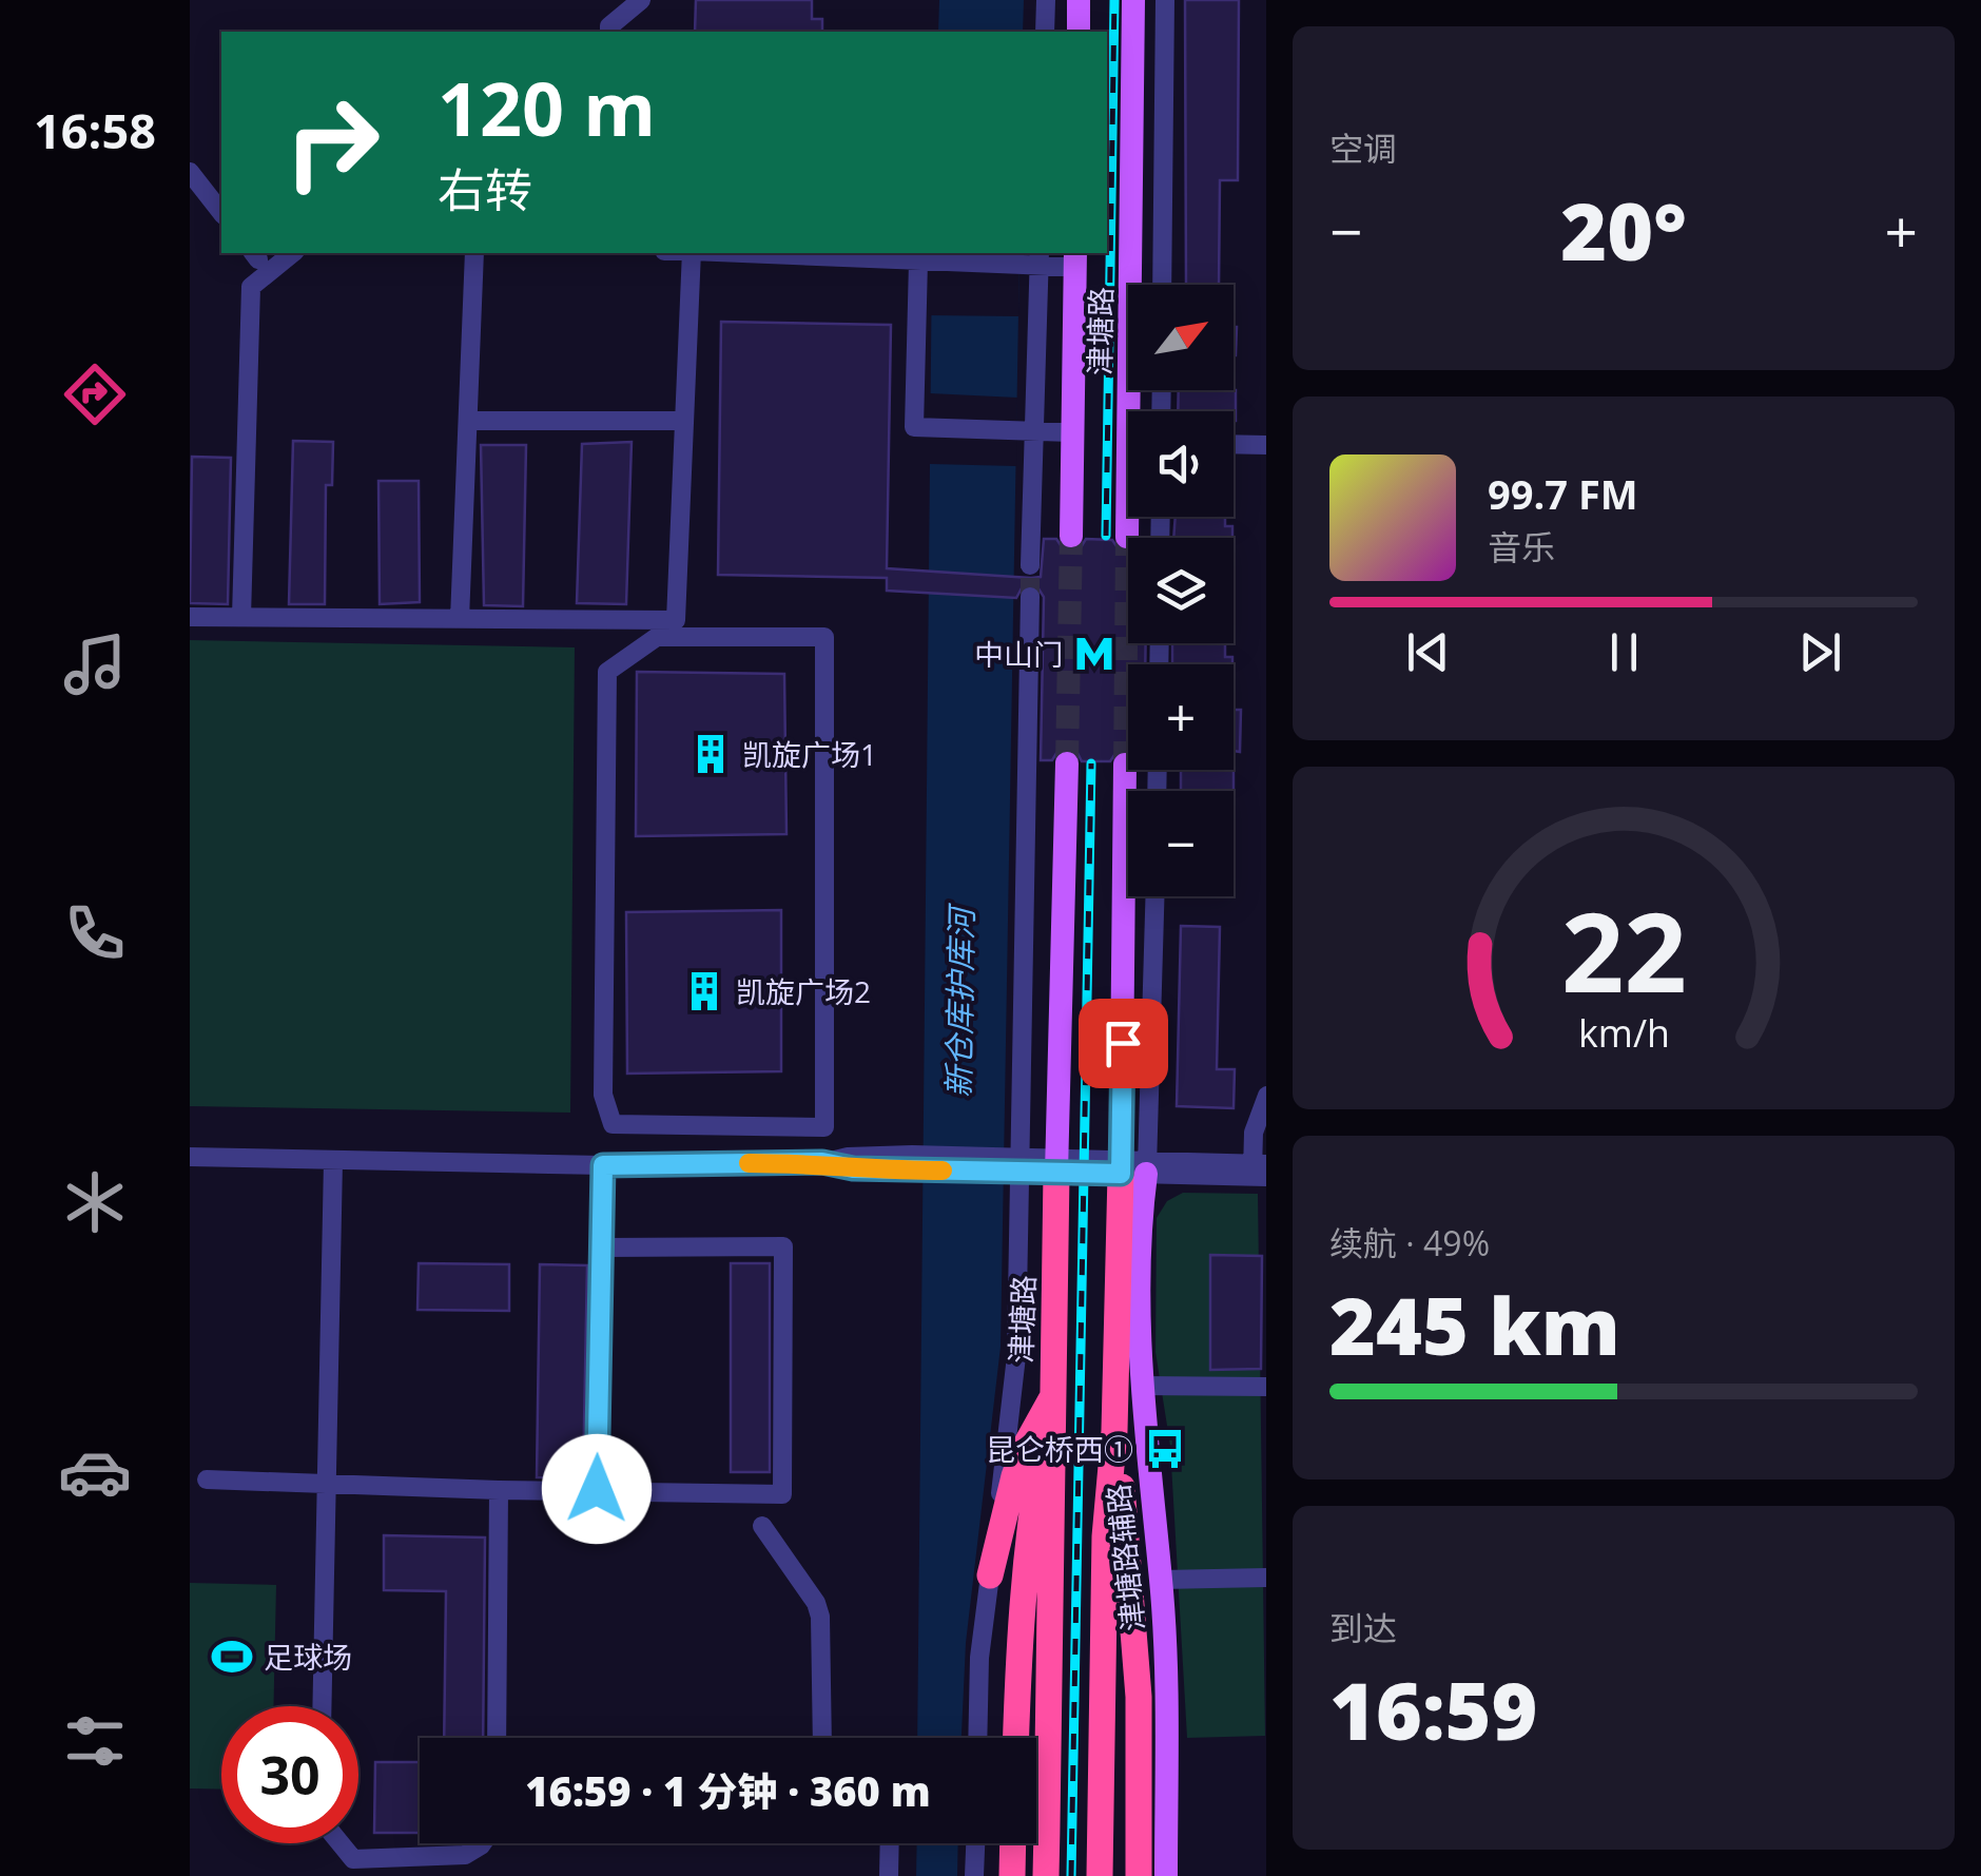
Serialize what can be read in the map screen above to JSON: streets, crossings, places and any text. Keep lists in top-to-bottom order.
{
  "streets": {
    "highway": ["津塘路"],
    "main road": ["津塘路辅路"]
  },
  "water": ["新仓库护库河"],
  "places": {
    "metro station": ["中山门"],
    "building": ["凯旋广场1", "凯旋广场2"],
    "bus stop": ["昆仑桥西①"],
    "sports": ["足球场"]
  },
  "north": "top right",
  "page": {
    "tabs": "16:58",
    "tile": [
      "空调",
      ["续航 · 49%", "245 km"],
      ["到达", "16:59"]
    ],
    "turn": ["120 m", "右转"],
    "heat": ["−", "20°", "+"],
    "map_buttons": ["+", "−"],
    "song": ["99.7 FM", "音乐"],
    "limit": "30",
    "trip": "16:59 · 1 分钟 · 360 m",
    "gauge": ["22", "km/h"]
  }
}
